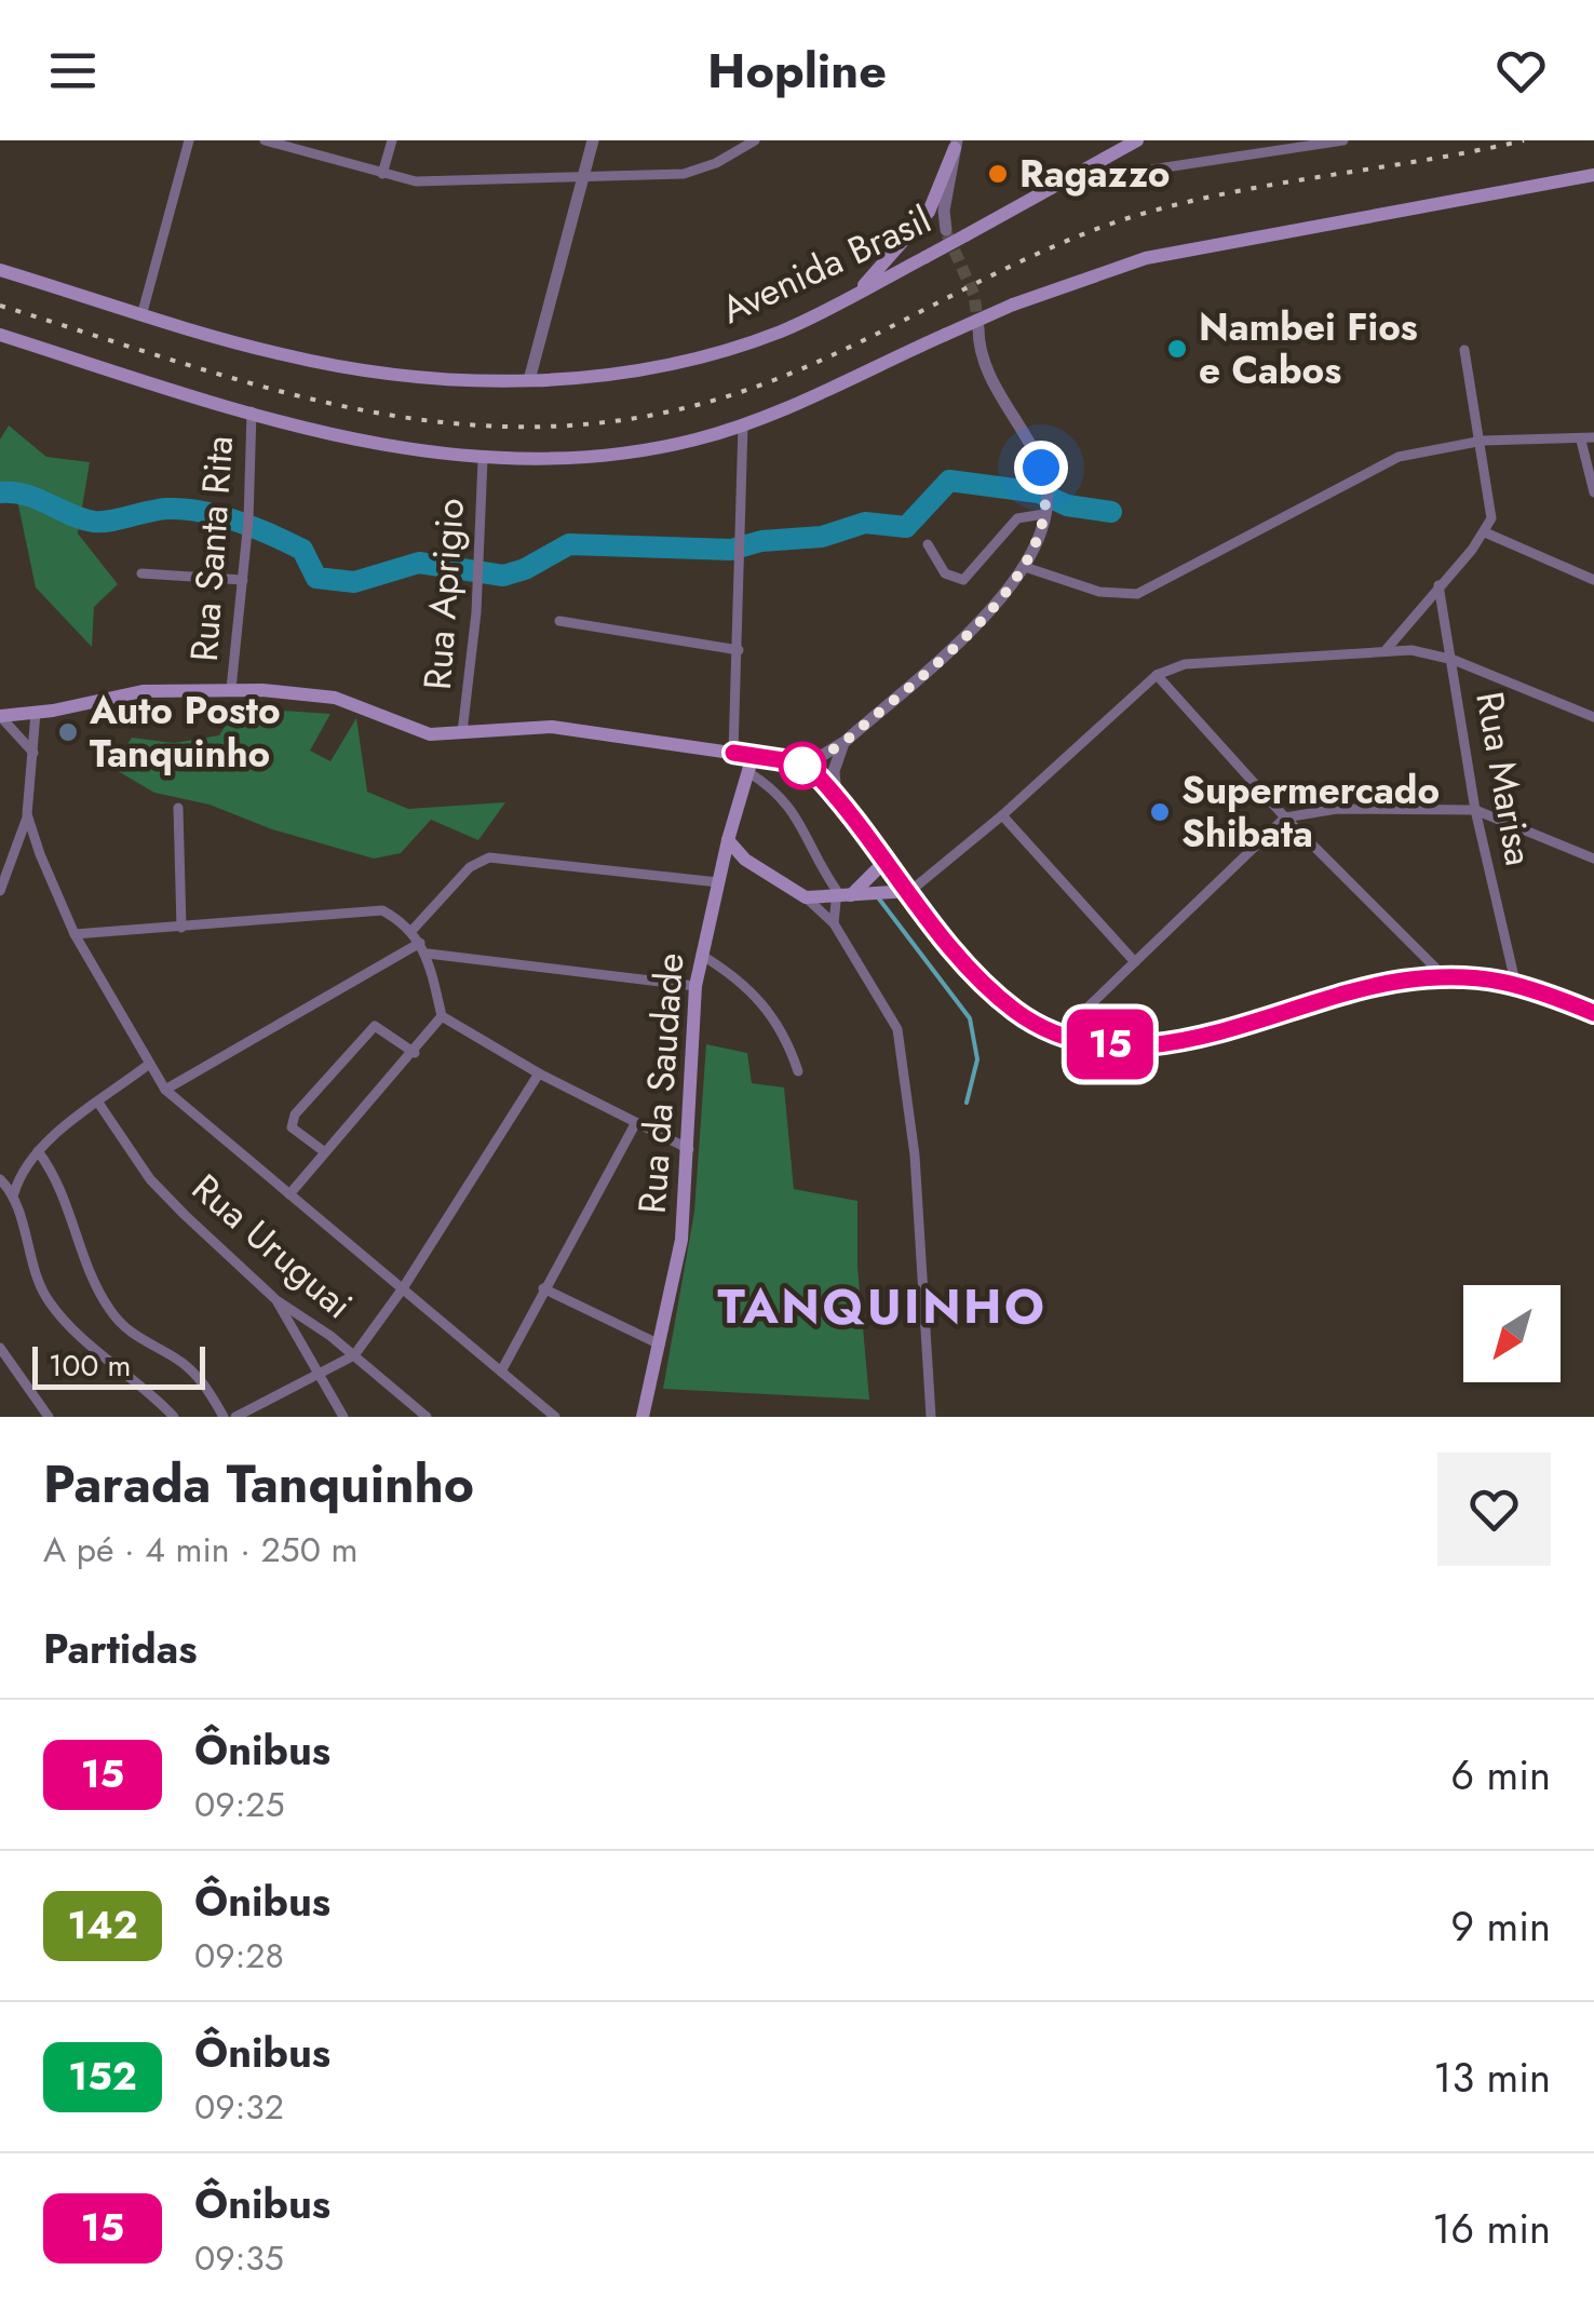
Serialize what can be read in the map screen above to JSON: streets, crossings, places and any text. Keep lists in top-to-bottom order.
{
  "streets": {
    "main road": ["Avenida Brasil", "Rua da Saudade"],
    "street": [
      "Rua Santa Rita",
      "Rua Aprigio",
      "Rua Marisa",
      "Rua Uruguai"
    ]
  },
  "districts": ["TANQUINHO"],
  "places": [
    "Ragazzo",
    "Nambei Fios e Cabos",
    "Auto Posto Tanquinho",
    "Supermercado Shibata"
  ],
  "lines": ["bus line 15"],
  "scale_bar": "100 m",
  "north": "bottom left",
  "page": {
    "header": "Hopline",
    "on_map": "15",
    "scale": "100 m",
    "heading": [
      ["Parada Tanquinho", "A pé · 4 min · 250 m"],
      "Partidas"
    ],
    "list": [
      {
        "mark": "15",
        "name": "Ônibus",
        "note": "09:25",
        "value": "6 min"
      },
      {
        "mark": "142",
        "name": "Ônibus",
        "note": "09:28",
        "value": "9 min"
      },
      {
        "mark": "152",
        "name": "Ônibus",
        "note": "09:32",
        "value": "13 min"
      },
      {
        "mark": "15",
        "name": "Ônibus",
        "note": "09:35",
        "value": "16 min"
      }
    ]
  }
}
